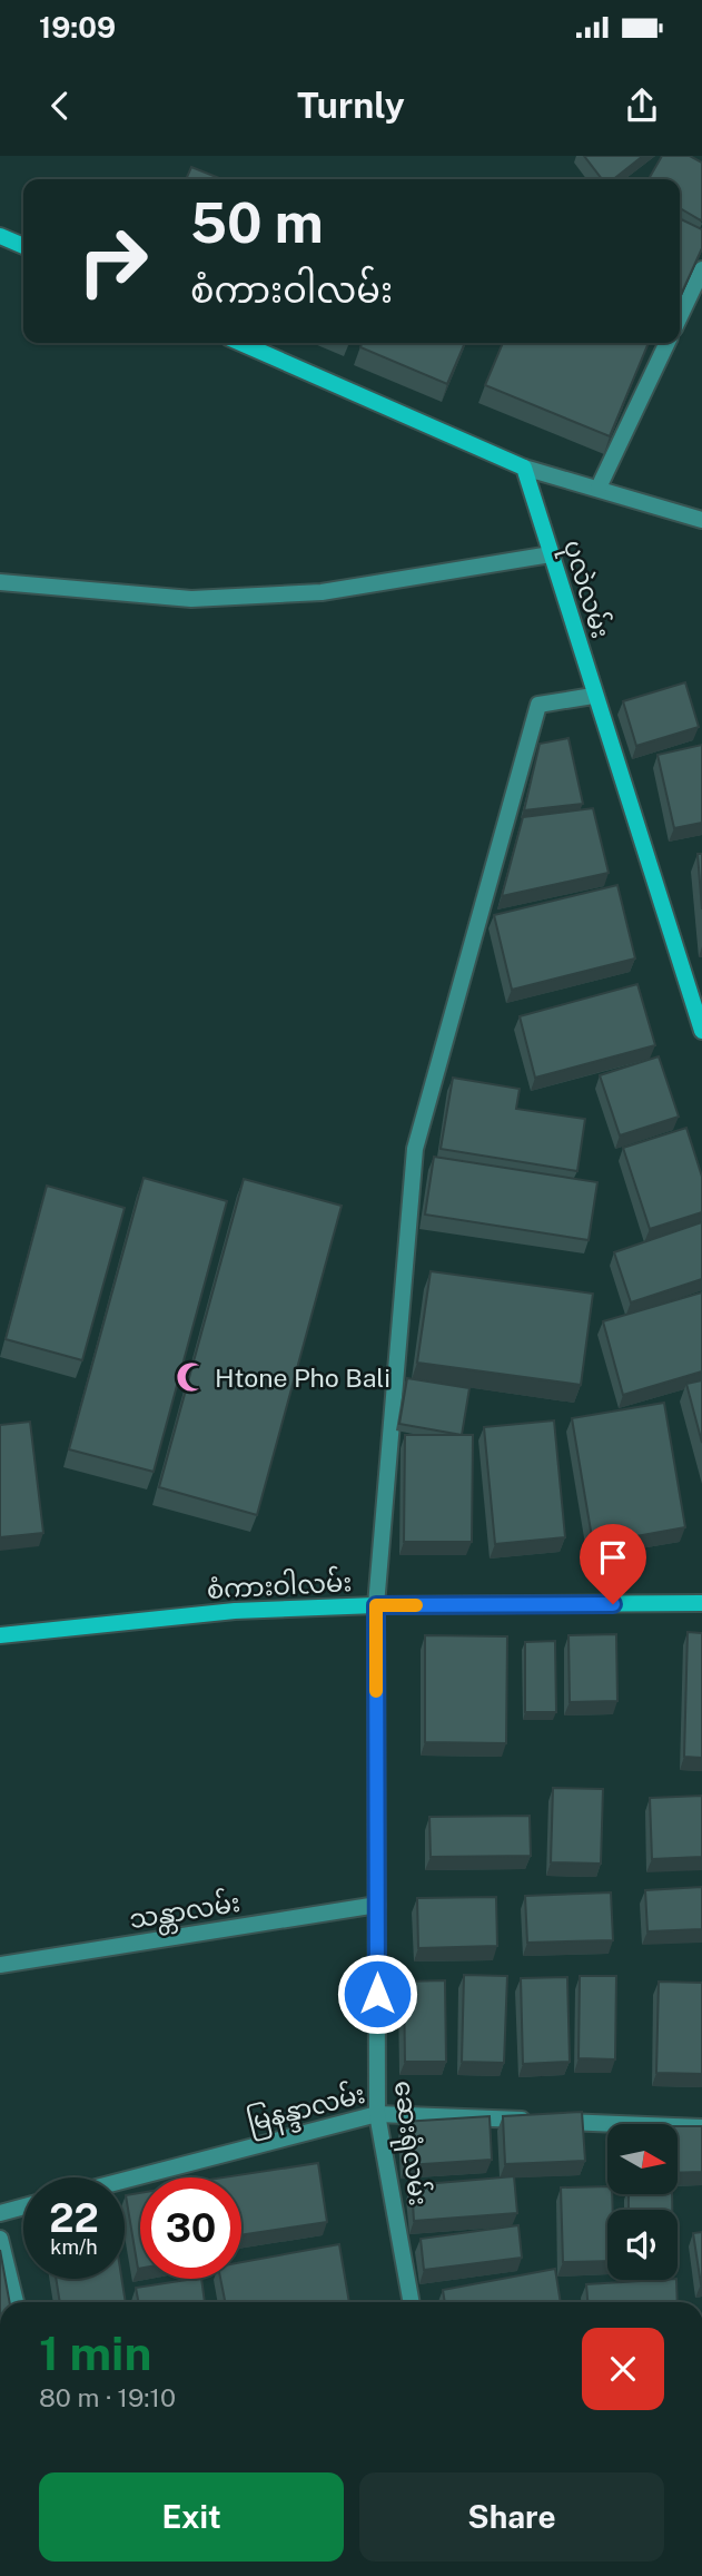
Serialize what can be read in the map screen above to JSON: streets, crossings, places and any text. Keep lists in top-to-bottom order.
{
  "streets": {
    "main road": ["ပုလဲလမ်း", "စံကားဝါလမ်း"],
    "street": ["သန္တာလမ်း", "မြနန္ဒာလမ်း", "ဆေးရုံလမ်း"]
  },
  "crossings": [
    ["ပုလဲလမ်း", "ဆေးရုံလမ်း"],
    ["စံကားဝါလမ်း", "ဆေးရုံလမ်း"],
    ["သန္တာလမ်း", "ဆေးရုံလမ်း"],
    ["မြနန္ဒာလမ်း", "ဆေးရုံလမ်း"]
  ],
  "places": {
    "mosque": ["Htone Pho Bali"]
  },
  "north": "right",
  "page": {
    "status": "19:09",
    "header": "Turnly",
    "turn": ["50 m", "စံကားဝါလမ်း"],
    "speed": "22 km/h",
    "limit": "30",
    "heading": ["1 min", "80 m · 19:10"],
    "buttons": ["Exit", "Share"]
  }
}
